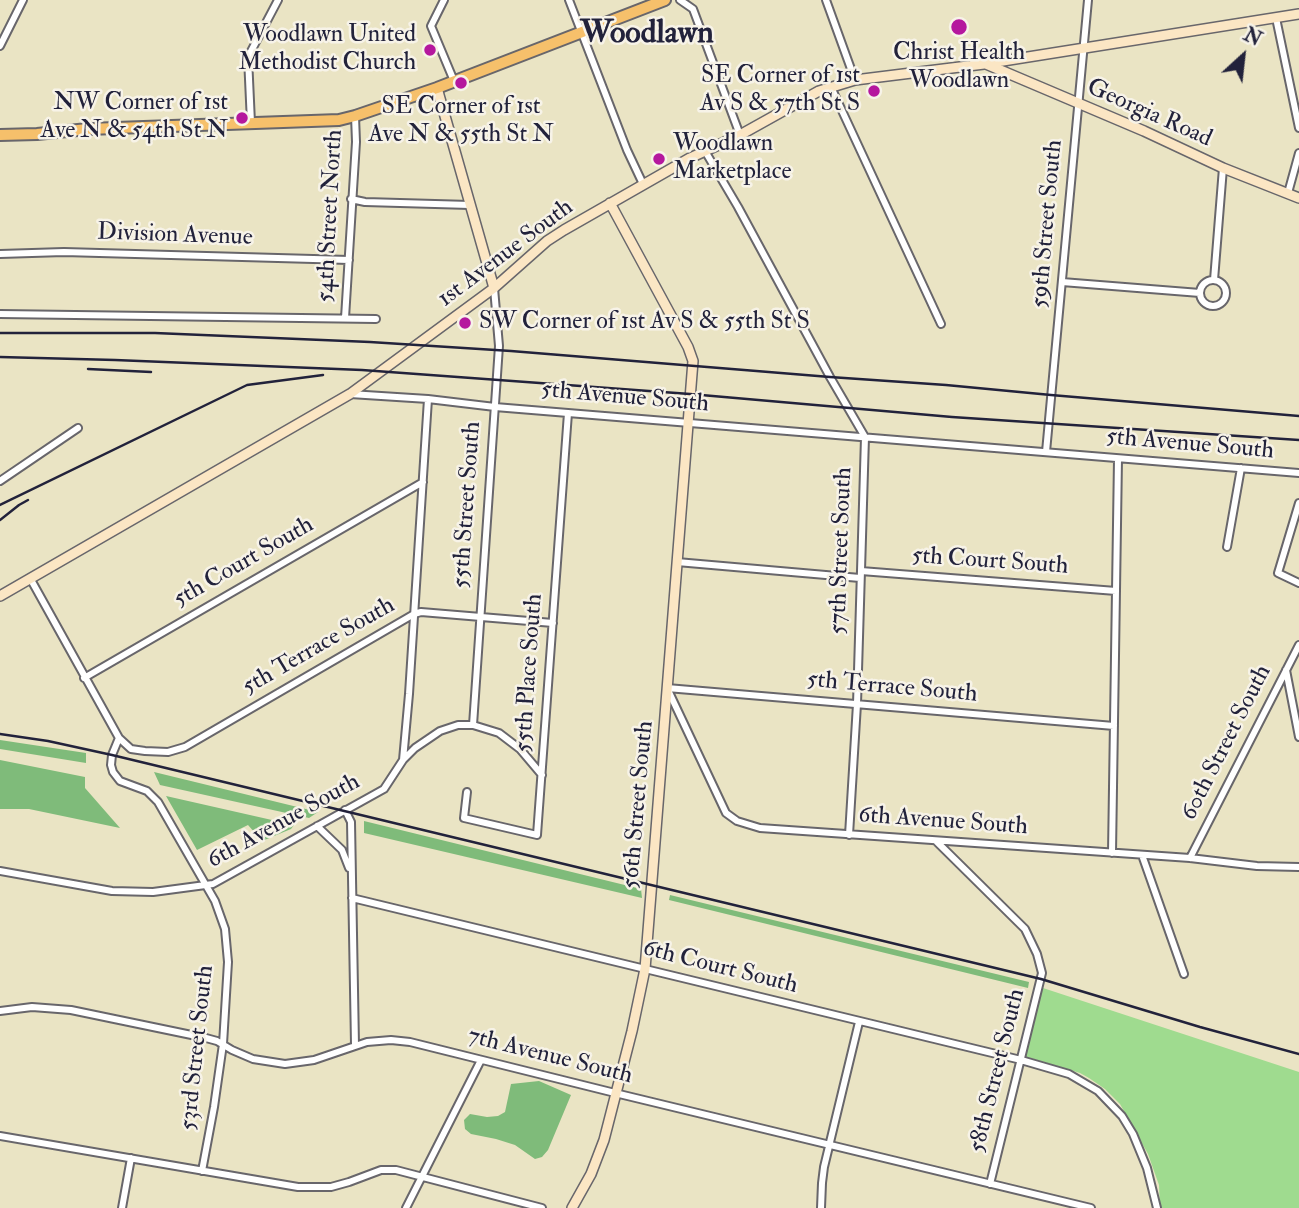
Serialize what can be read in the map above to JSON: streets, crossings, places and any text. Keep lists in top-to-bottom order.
{
  "streets": {
    "street": [
      "Georgia Road",
      "54th Street North",
      "59th Street South",
      "Division Avenue",
      "1st Avenue South",
      "5th Avenue South",
      "55th Street South",
      "57th Street South",
      "5th Court South",
      "5th Terrace South",
      "55th Place South",
      "60th Street South",
      "56th Street South",
      "6th Avenue South",
      "6th Court South",
      "53rd Street South",
      "7th Avenue South",
      "58th Street South"
    ]
  },
  "crossings": [
    ["Georgia Road", "59th Street South"],
    ["Georgia Road", "1st Avenue South"],
    ["54th Street North", "Division Avenue"],
    ["59th Street South", "1st Avenue South"],
    ["59th Street South", "5th Avenue South"],
    ["1st Avenue South", "5th Avenue South"],
    ["1st Avenue South", "55th Street South"],
    ["1st Avenue South", "56th Street South"],
    ["5th Avenue South", "55th Street South"],
    ["5th Avenue South", "57th Street South"],
    ["5th Avenue South", "55th Place South"],
    ["5th Avenue South", "56th Street South"],
    ["55th Street South", "5th Terrace South"],
    ["55th Street South", "6th Avenue South"],
    ["57th Street South", "5th Court South"],
    ["57th Street South", "5th Terrace South"],
    ["57th Street South", "6th Avenue South"],
    ["5th Court South", "56th Street South"],
    ["5th Terrace South", "55th Place South"],
    ["5th Terrace South", "56th Street South"],
    ["5th Terrace South", "6th Avenue South"],
    ["5th Terrace South", "53rd Street South"],
    ["55th Place South", "6th Avenue South"],
    ["60th Street South", "6th Avenue South"],
    ["56th Street South", "6th Avenue South"],
    ["56th Street South", "6th Court South"],
    ["56th Street South", "7th Avenue South"],
    ["6th Avenue South", "53rd Street South"],
    ["6th Avenue South", "58th Street South"],
    ["6th Court South", "58th Street South"],
    ["53rd Street South", "7th Avenue South"],
    ["7th Avenue South", "58th Street South"]
  ],
  "districts": ["Woodlawn"],
  "places": [
    "Christ Health Woodlawn",
    "Woodlawn United Methodist Church",
    "SE Corner of 1st Ave N & 55th St N",
    "SE Corner of 1st Av S & 57th St S",
    "NW Corner of 1st Ave N & 54th St N",
    "Woodlawn Marketplace",
    "SW Corner of 1st Av S & 55th St S"
  ],
  "north": "top right"
}
